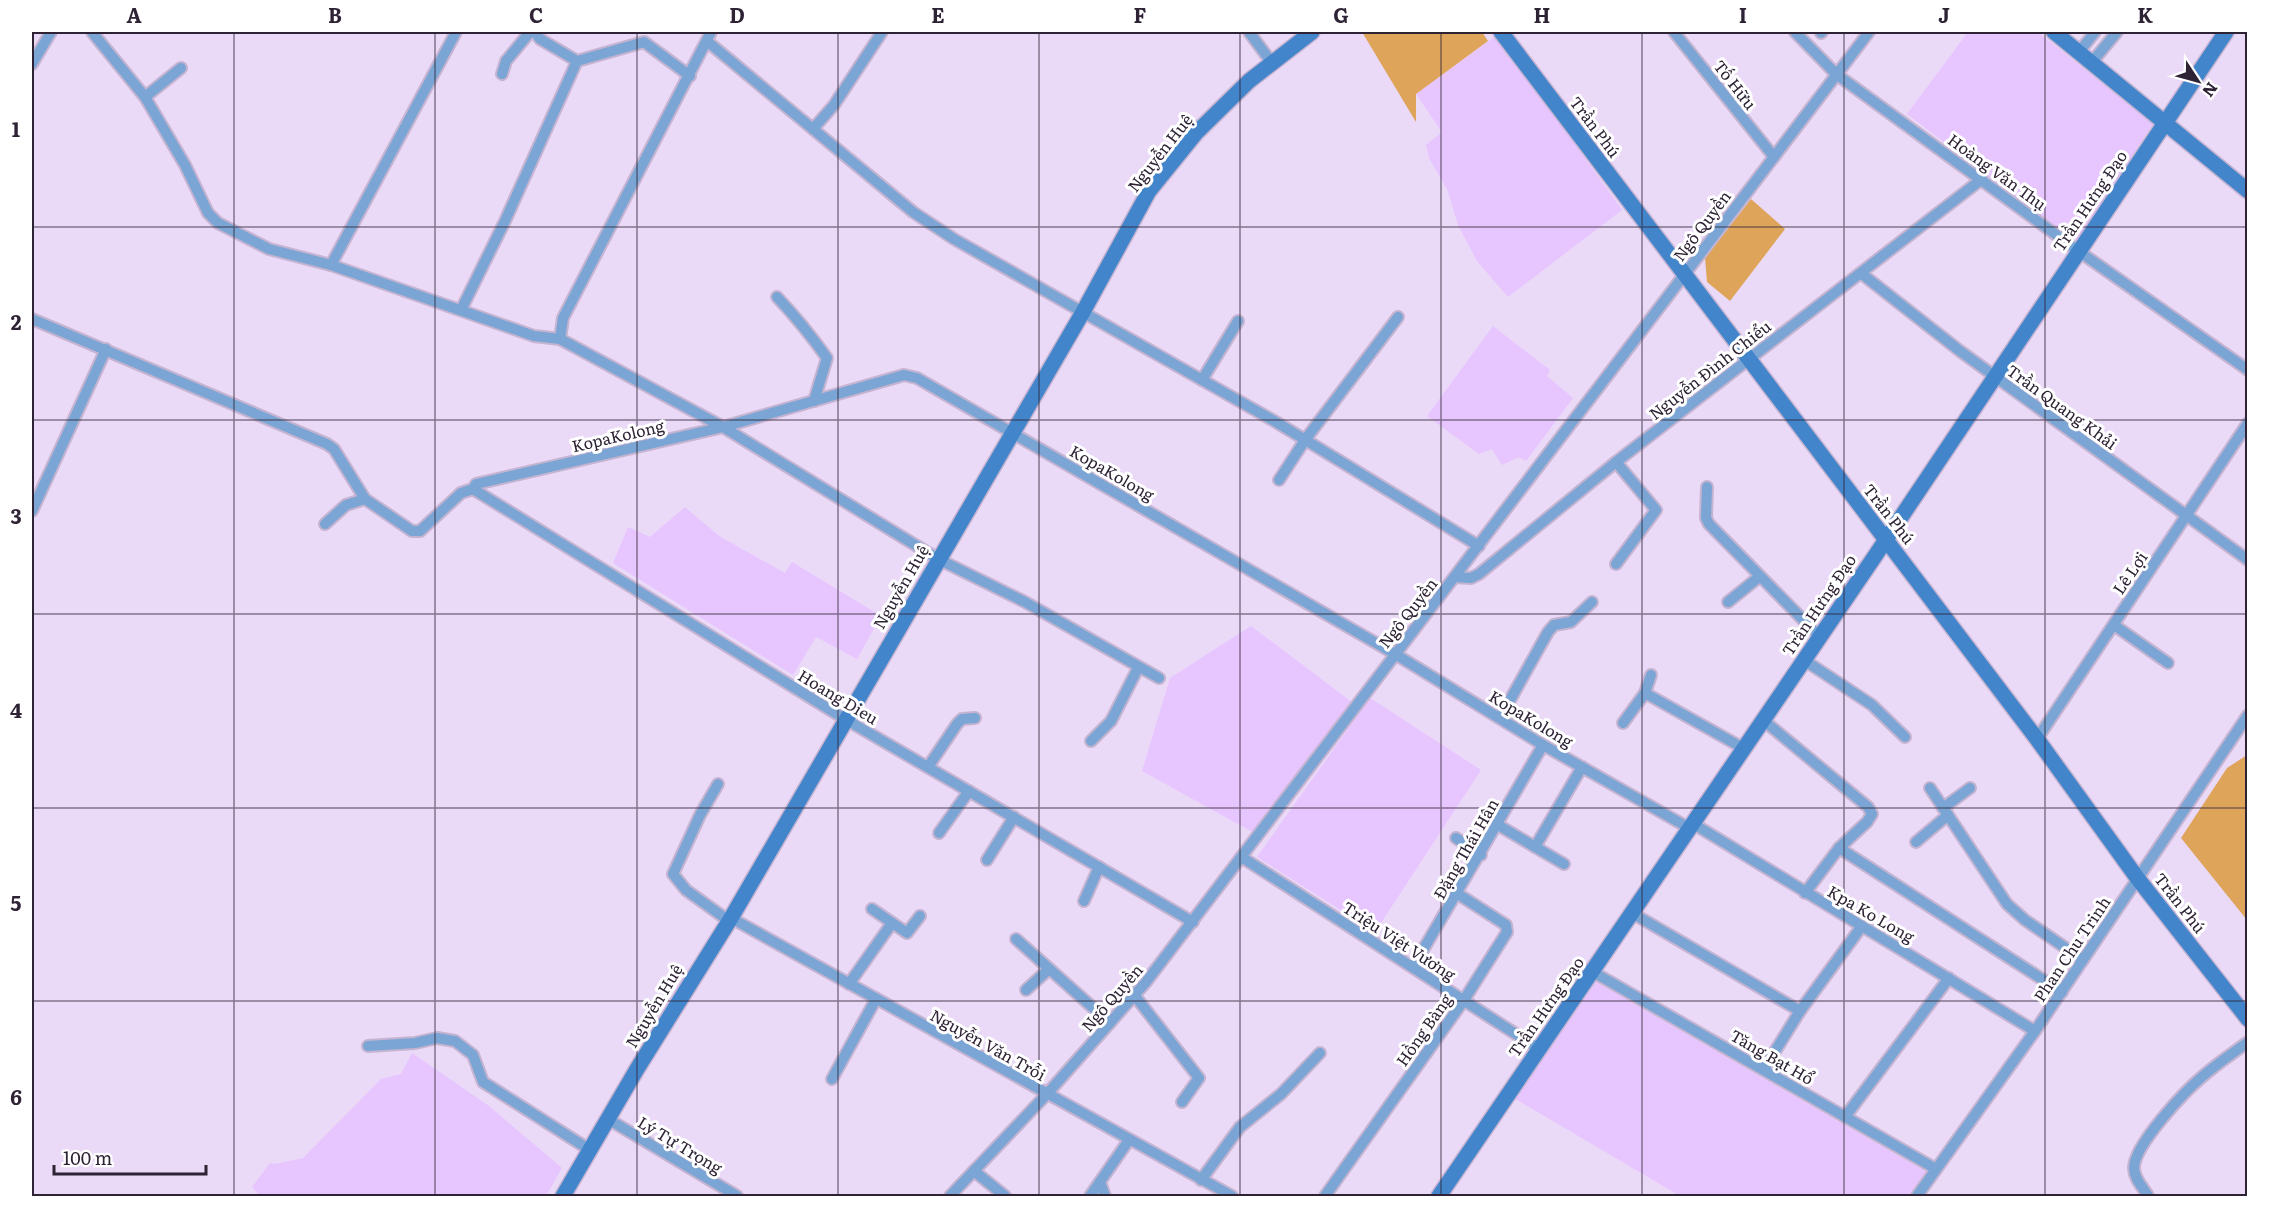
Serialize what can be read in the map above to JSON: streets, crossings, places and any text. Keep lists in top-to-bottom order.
{
  "streets": {
    "street": [
      "Tố Hữu",
      "Trần Phú",
      "Nguyễn Huệ",
      "Hoàng Văn Thụ",
      "Trần Hưng Đạo",
      "Ngô Quyền",
      "Nguyễn Đình Chiểu",
      "Trần Quang Khải",
      "KopaKolong",
      "Lê Lợi",
      "Hoang Dieu",
      "Đặng Thái Hân",
      "Kpa Ko Long",
      "Triệu Việt Vương",
      "Phan Chu Trinh",
      "Hồng Bàng",
      "Nguyễn Văn Trỗi",
      "Tăng Bạt Hổ",
      "Lý Tự Trọng"
    ]
  },
  "crossings": [
    ["Tố Hữu", "Ngô Quyền"],
    ["Trần Phú", "Trần Hưng Đạo"],
    ["Trần Phú", "Ngô Quyền"],
    ["Trần Phú", "Nguyễn Đình Chiểu"],
    ["Trần Phú", "Lê Lợi"],
    ["Trần Phú", "Phan Chu Trinh"],
    ["Nguyễn Huệ", "KopaKolong"],
    ["Nguyễn Huệ", "Hoang Dieu"],
    ["Nguyễn Huệ", "Nguyễn Văn Trỗi"],
    ["Nguyễn Huệ", "Lý Tự Trọng"],
    ["Hoàng Văn Thụ", "Trần Hưng Đạo"],
    ["Hoàng Văn Thụ", "Ngô Quyền"],
    ["Hoàng Văn Thụ", "Nguyễn Đình Chiểu"],
    ["Trần Hưng Đạo", "Trần Quang Khải"],
    ["Trần Hưng Đạo", "KopaKolong"],
    ["Trần Hưng Đạo", "Kpa Ko Long"],
    ["Trần Hưng Đạo", "Triệu Việt Vương"],
    ["Trần Hưng Đạo", "Tăng Bạt Hổ"],
    ["Ngô Quyền", "Nguyễn Đình Chiểu"],
    ["Ngô Quyền", "KopaKolong"],
    ["Ngô Quyền", "Hoang Dieu"],
    ["Ngô Quyền", "Triệu Việt Vương"],
    ["Ngô Quyền", "Nguyễn Văn Trỗi"],
    ["Nguyễn Đình Chiểu", "Trần Quang Khải"],
    ["Trần Quang Khải", "Lê Lợi"],
    ["KopaKolong", "Hoang Dieu"],
    ["KopaKolong", "Đặng Thái Hân"],
    ["KopaKolong", "Kpa Ko Long"],
    ["Đặng Thái Hân", "Triệu Việt Vương"],
    ["Đặng Thái Hân", "Hồng Bàng"],
    ["Kpa Ko Long", "Phan Chu Trinh"],
    ["Triệu Việt Vương", "Hồng Bàng"],
    ["Phan Chu Trinh", "Tăng Bạt Hổ"]
  ],
  "scale_bar": "100 m",
  "north": "bottom right",
  "grid": {
    "columns": [
      "A",
      "B",
      "C",
      "D",
      "E",
      "F",
      "G",
      "H",
      "I",
      "J",
      "K"
    ],
    "rows": [
      "1",
      "2",
      "3",
      "4",
      "5",
      "6"
    ]
  }
}
